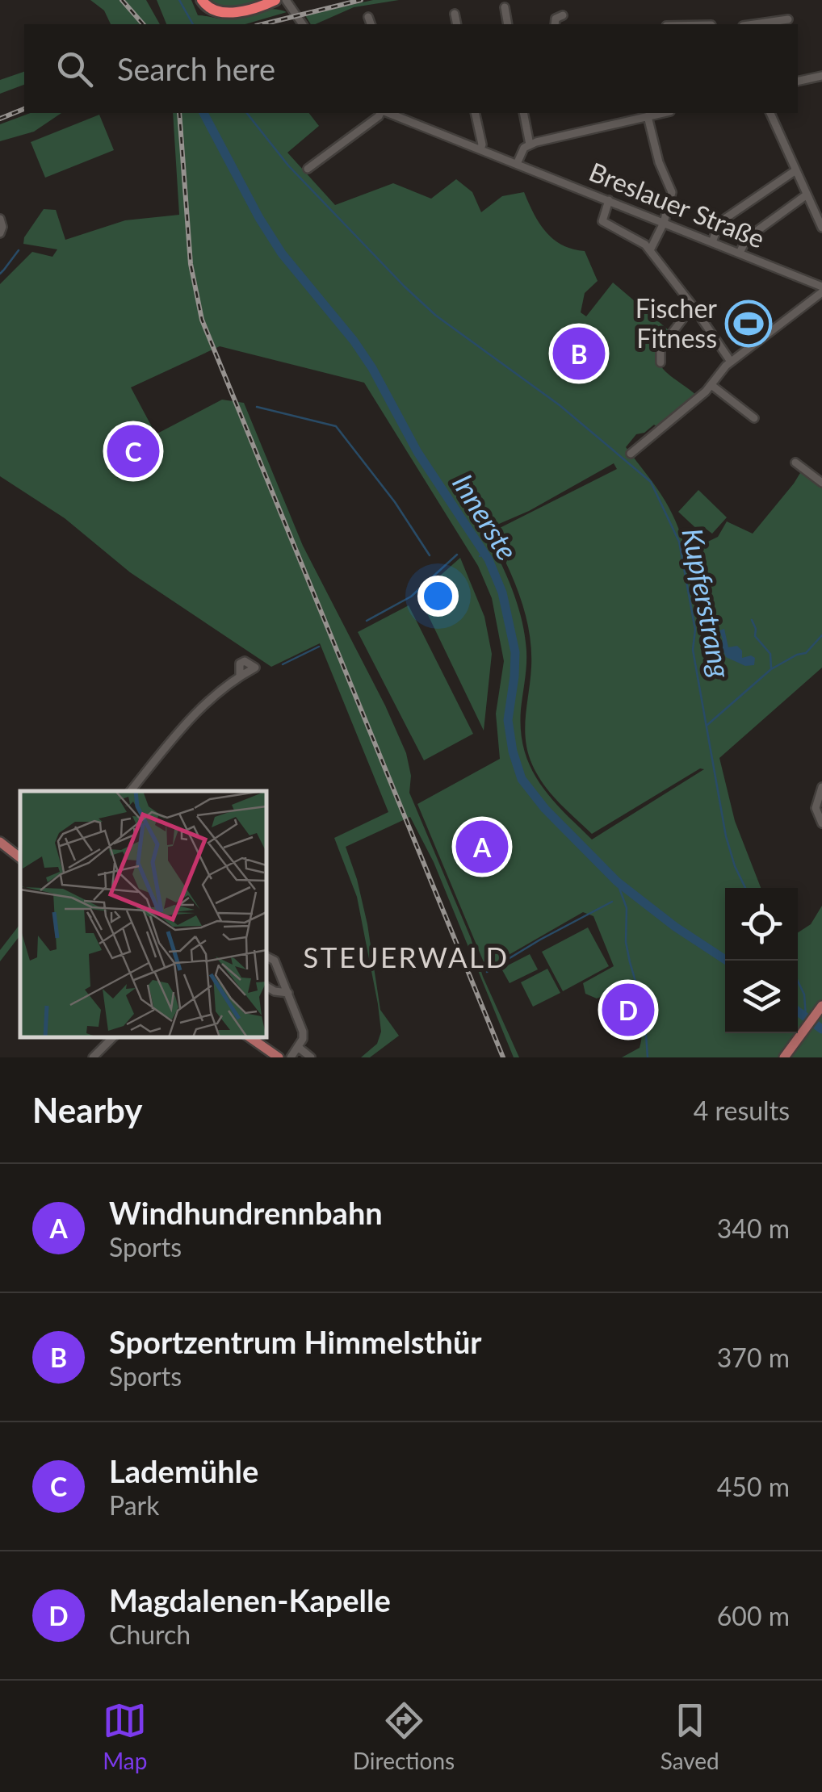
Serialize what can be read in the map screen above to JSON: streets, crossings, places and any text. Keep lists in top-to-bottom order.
{
  "streets": {
    "street": ["Breslauer Straße"]
  },
  "districts": ["STEUERWALD"],
  "water": ["Innerste", "Kupferstrang"],
  "places": {
    "sports": ["Fischer Fitness"]
  },
  "page": {
    "search": "Search here",
    "pins": [
      "B",
      "C",
      "A",
      "D"
    ],
    "heading": ["Nearby", "4 results"],
    "list": [
      {
        "mark": "A",
        "name": "Windhundrennbahn",
        "note": "Sports",
        "value": "340 m"
      },
      {
        "mark": "B",
        "name": "Sportzentrum Himmelsthür",
        "note": "Sports",
        "value": "370 m"
      },
      {
        "mark": "C",
        "name": "Lademühle",
        "note": "Park",
        "value": "450 m"
      },
      {
        "mark": "D",
        "name": "Magdalenen-Kapelle",
        "note": "Church",
        "value": "600 m"
      }
    ],
    "nav": ["Map", "Directions", "Saved"]
  }
}
